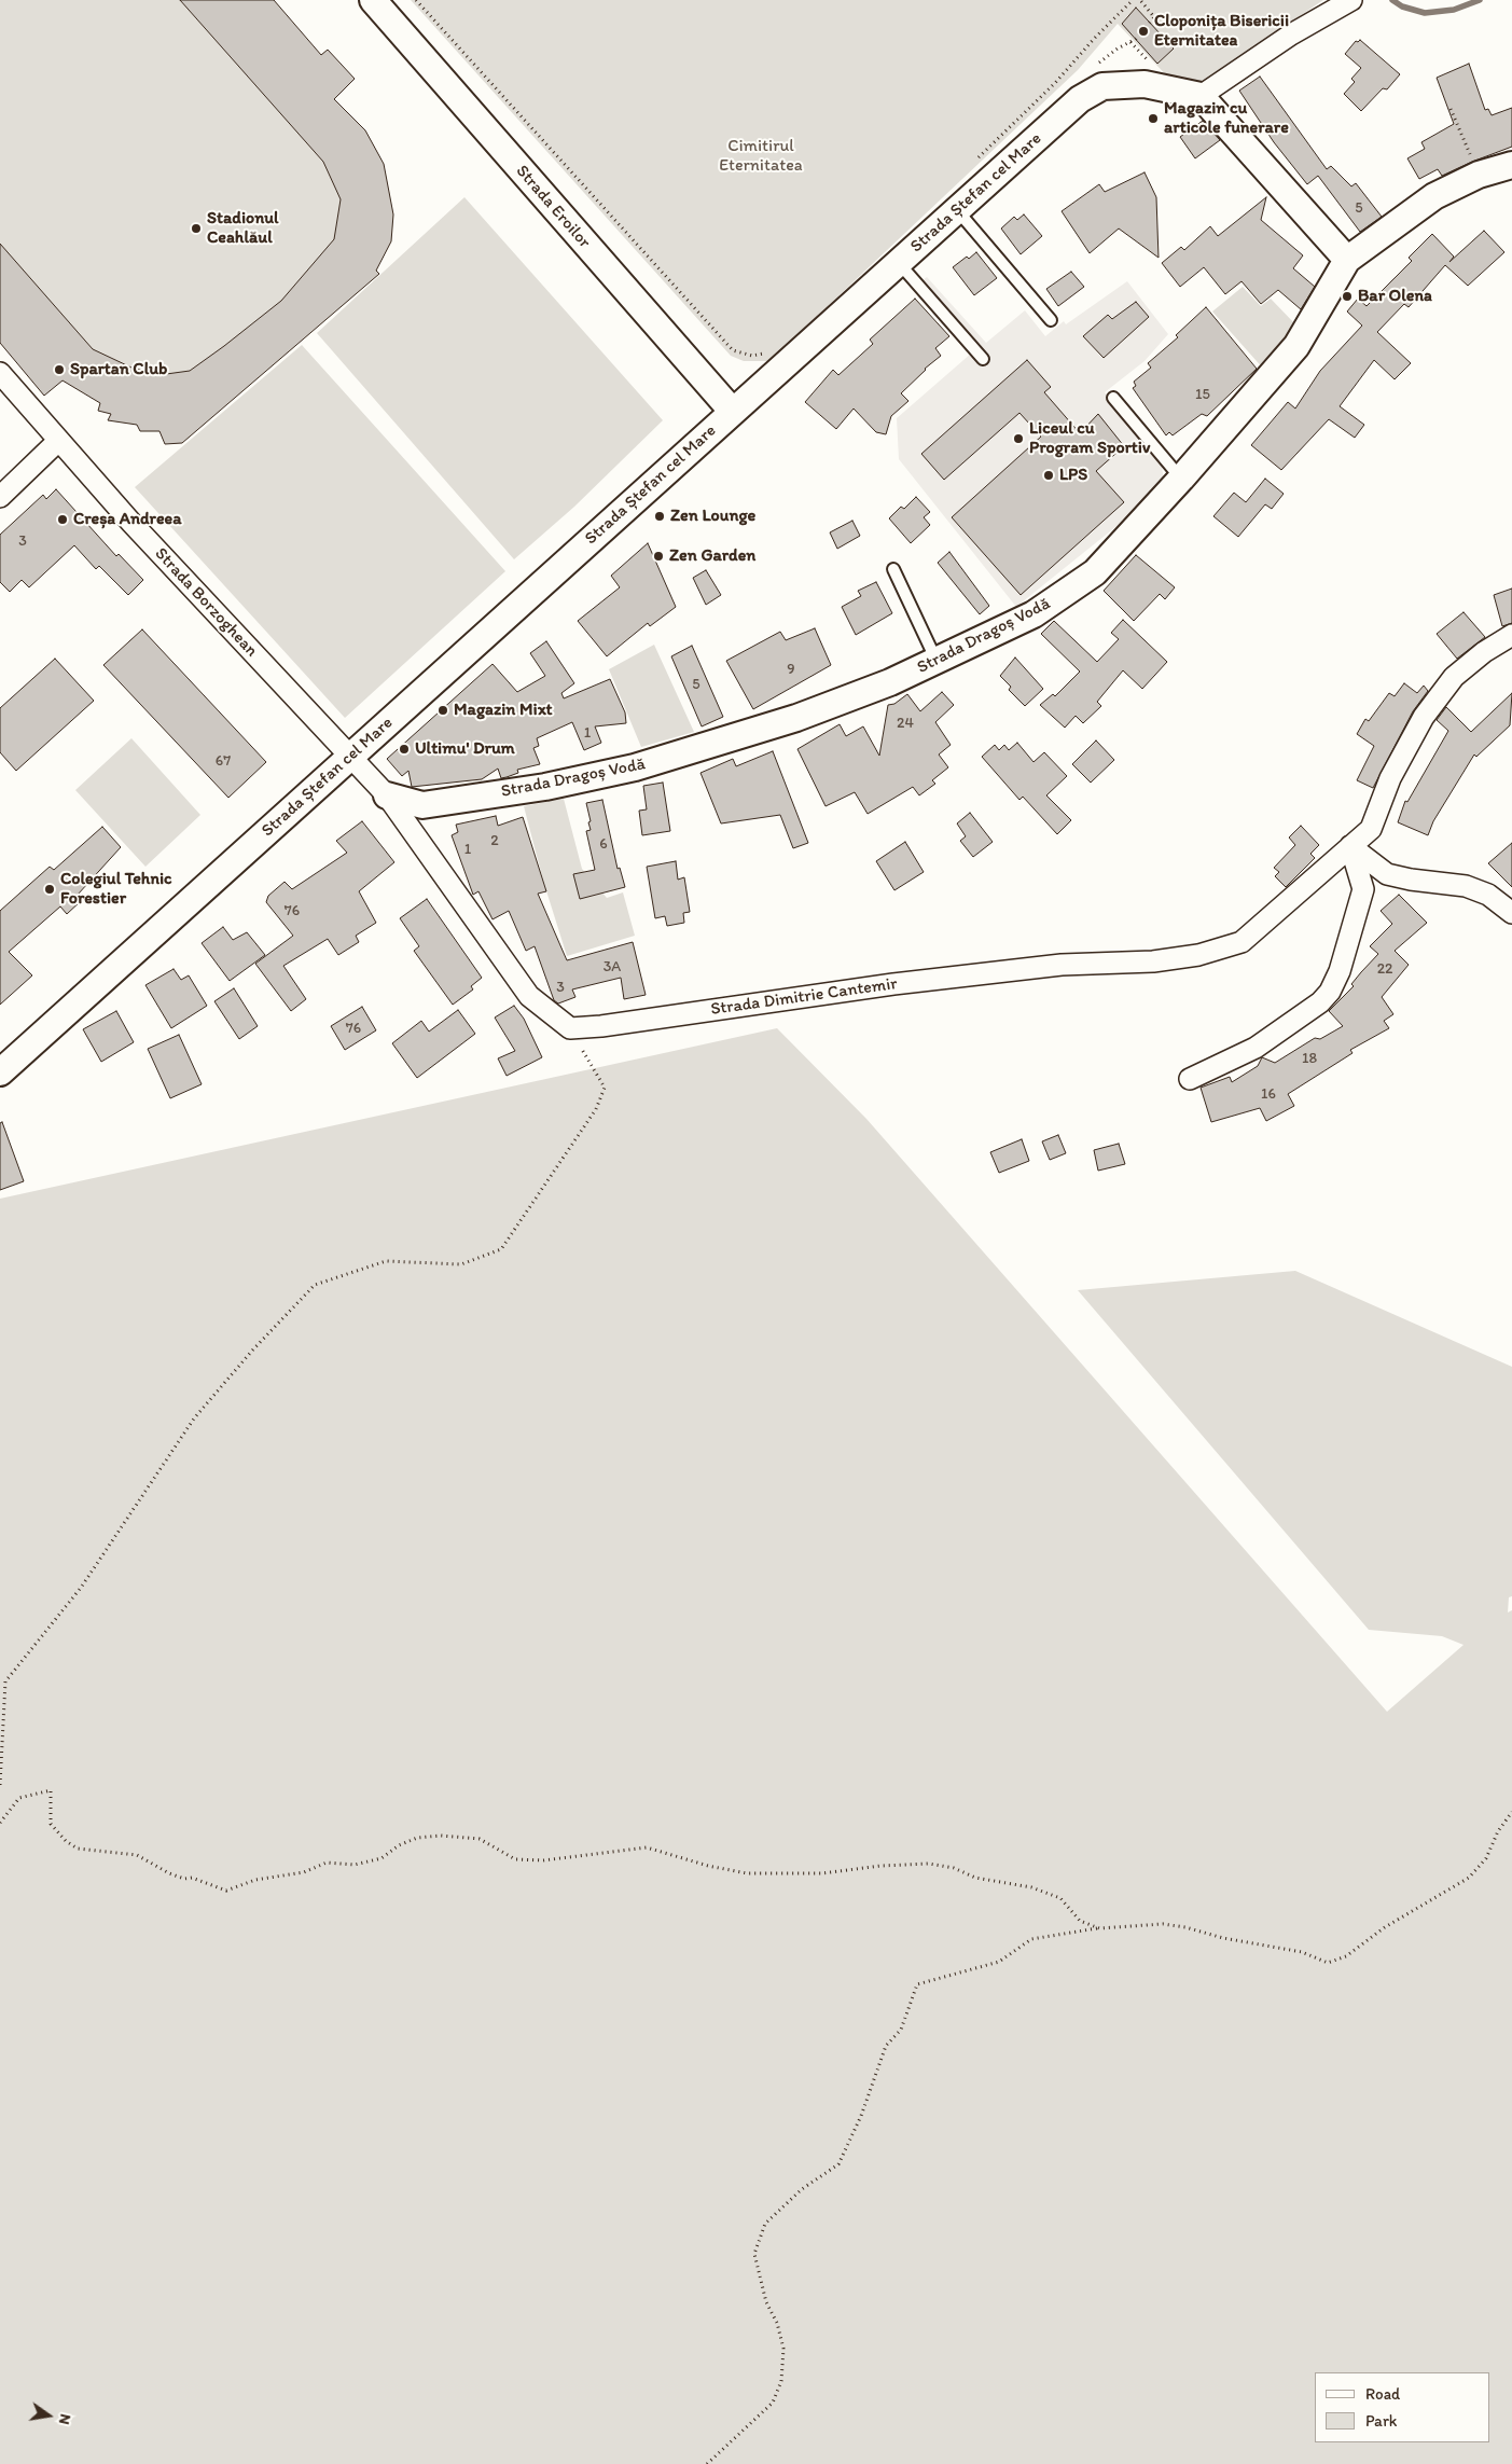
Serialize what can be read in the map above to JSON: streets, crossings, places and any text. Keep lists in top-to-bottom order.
{
  "streets": {
    "street": [
      "Strada Ștefan cel Mare",
      "Strada Eroilor",
      "Strada Borzoghean",
      "Strada Dragoș Vodă",
      "Strada Dimitrie Cantemir"
    ]
  },
  "crossings": [
    ["Strada Ștefan cel Mare", "Strada Eroilor"],
    ["Strada Ștefan cel Mare", "Strada Borzoghean"]
  ],
  "parks": ["Cimitirul Eternitatea"],
  "places": [
    "Cloponița Bisericii Eternitatea",
    "Magazin cu articole funerare",
    "Stadionul Ceahlăul",
    "Bar Olena",
    "Spartan Club",
    "Liceul cu Program Sportiv",
    "LPS",
    "Zen Lounge",
    "Creșa Andreea",
    "Zen Garden",
    "Magazin Mixt",
    "Ultimu' Drum",
    "Colegiul Tehnic Forestier"
  ],
  "house_numbers": [
    "5",
    "15",
    "3",
    "9",
    "5",
    "24",
    "1",
    "67",
    "2",
    "6",
    "1",
    "76",
    "3A",
    "22",
    "3",
    "76",
    "18",
    "16"
  ],
  "legend": ["Road", "Park"],
  "north": "right"
}
